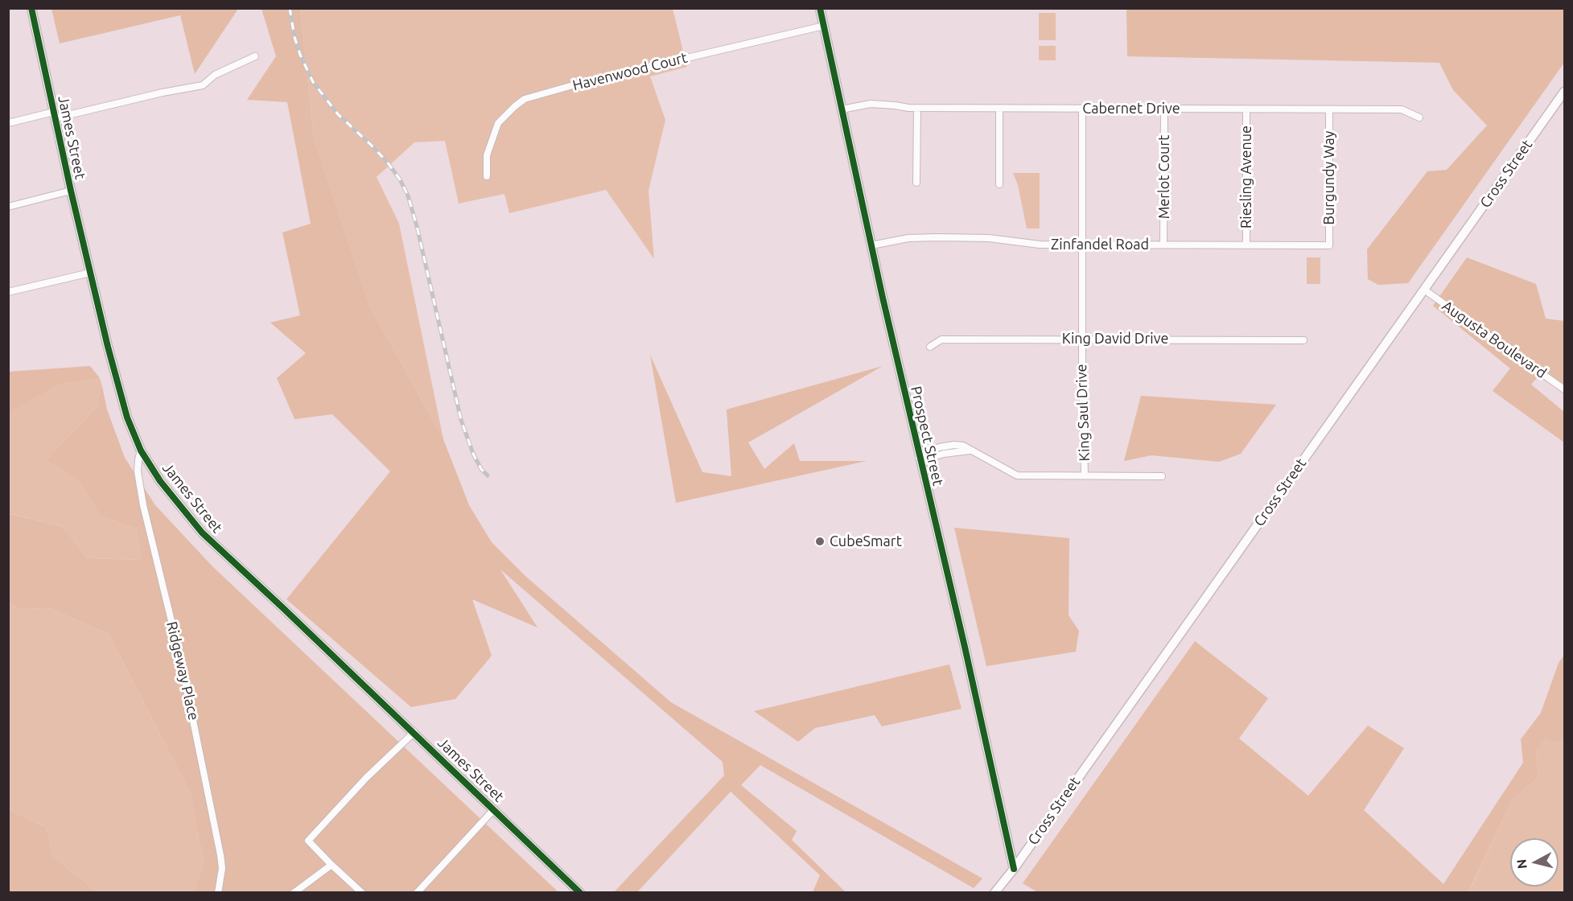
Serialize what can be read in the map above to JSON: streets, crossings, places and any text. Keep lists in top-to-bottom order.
{
  "streets": {
    "street": [
      "Havenwood Court",
      "Cabernet Drive",
      "James Street",
      "Cross Street",
      "Merlot Court",
      "Riesling Avenue",
      "Burgundy Way",
      "Zinfandel Road",
      "King David Drive",
      "Augusta Boulevard",
      "King Saul Drive",
      "Prospect Street",
      "Ridgeway Place"
    ]
  },
  "crossings": [
    ["Havenwood Court", "Prospect Street"],
    ["Cabernet Drive", "Merlot Court"],
    ["Cabernet Drive", "Riesling Avenue"],
    ["Cabernet Drive", "Burgundy Way"],
    ["Cabernet Drive", "King Saul Drive"],
    ["Cabernet Drive", "Prospect Street"],
    ["James Street", "Ridgeway Place"],
    ["Cross Street", "Augusta Boulevard"],
    ["Cross Street", "Prospect Street"],
    ["Merlot Court", "Zinfandel Road"],
    ["Riesling Avenue", "Zinfandel Road"],
    ["Burgundy Way", "Zinfandel Road"],
    ["Zinfandel Road", "King Saul Drive"],
    ["Zinfandel Road", "Prospect Street"],
    ["King David Drive", "King Saul Drive"]
  ],
  "places": ["CubeSmart"],
  "north": "left"
}
